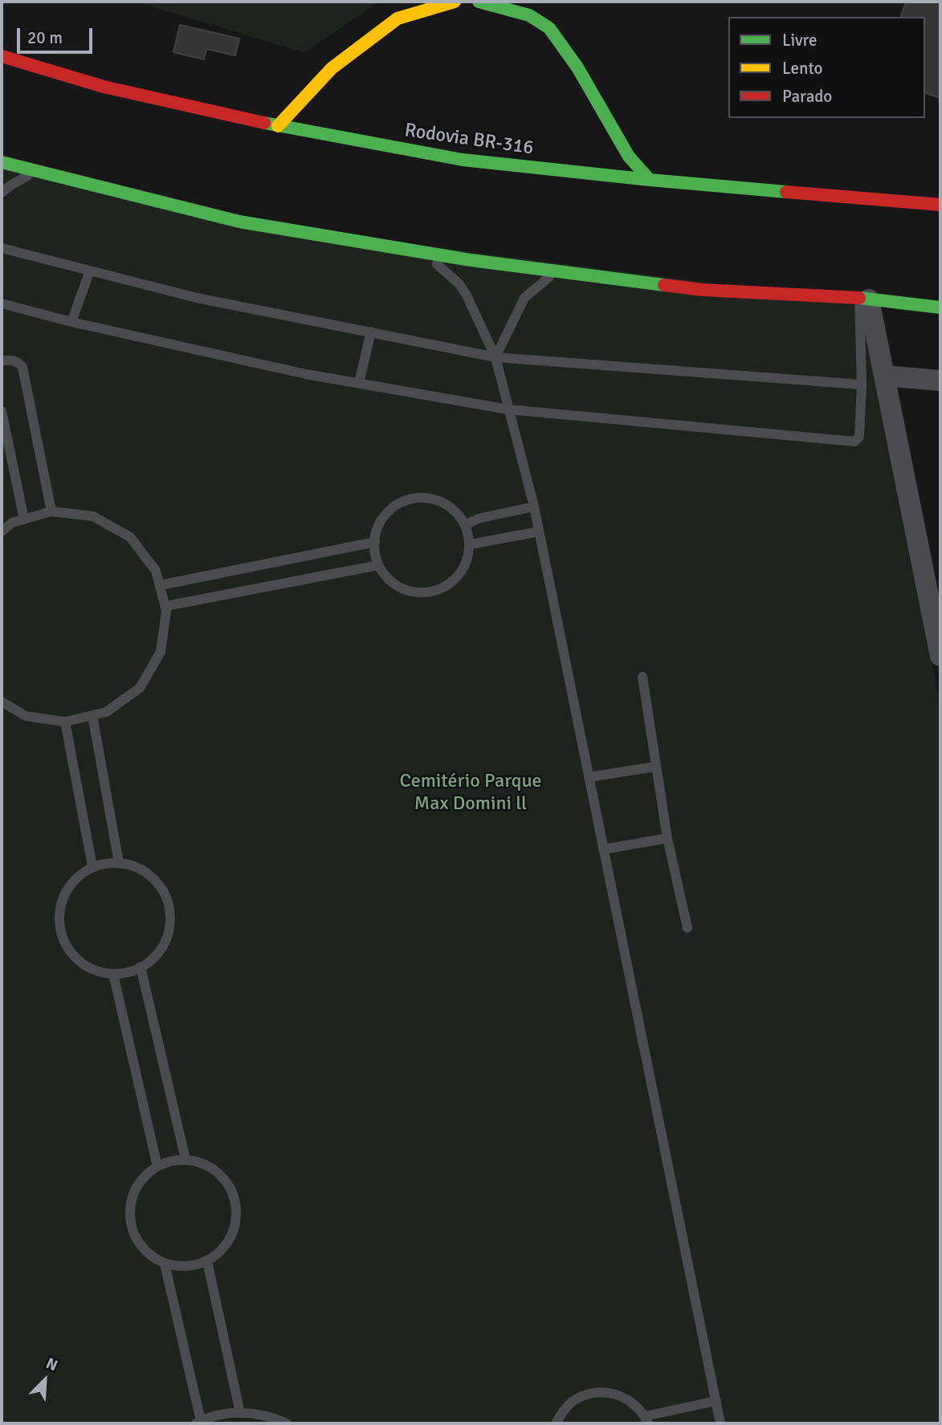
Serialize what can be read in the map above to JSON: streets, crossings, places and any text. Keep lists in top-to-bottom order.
{
  "streets": {
    "main road": ["Rodovia BR-316"]
  },
  "parks": ["Cemitério Parque Max Domini ll"],
  "legend": ["Livre", "Lento", "Parado"],
  "scale_bar": "20 m",
  "north": "top right"
}
